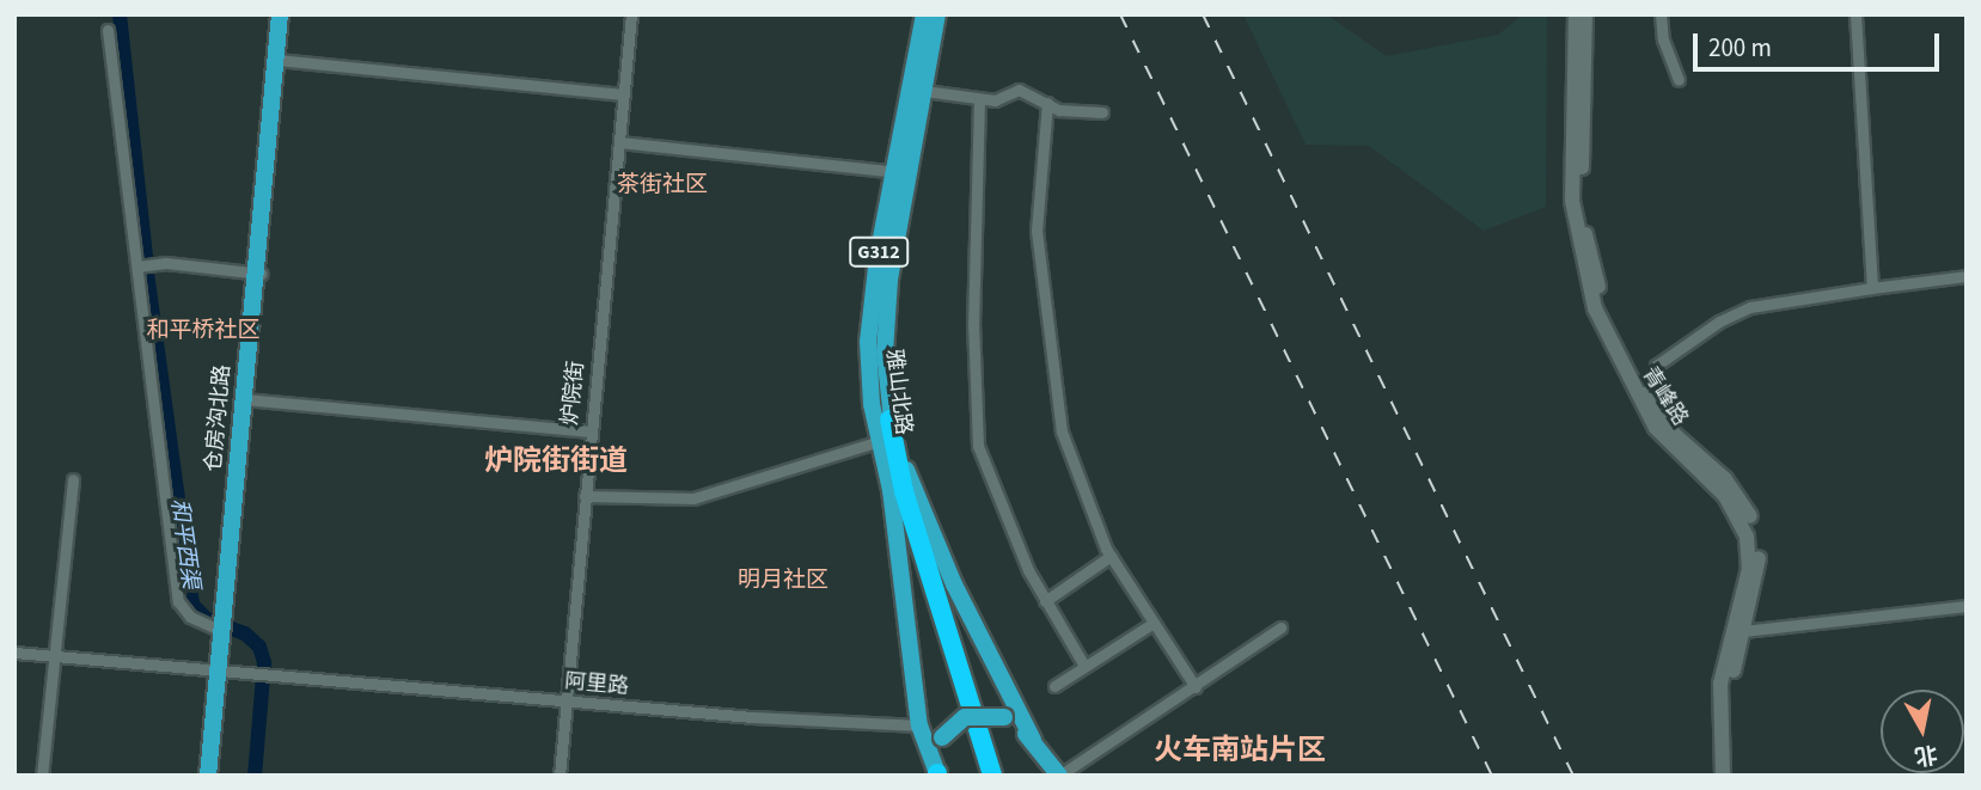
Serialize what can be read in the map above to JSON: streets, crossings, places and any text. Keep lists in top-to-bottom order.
{
  "streets": {
    "highway": ["雅山北路"],
    "main road": ["G312", "青峰路", "仓房沟北路"],
    "street": ["炉院街", "阿里路"]
  },
  "crossings": [
    ["G312", "雅山北路"],
    ["雅山北路", "阿里路"],
    ["炉院街", "阿里路"],
    ["仓房沟北路", "阿里路"]
  ],
  "districts": [
    "茶街社区",
    "和平桥社区",
    "炉院街街道",
    "明月社区",
    "火车南站片区"
  ],
  "water": ["和平西渠"],
  "scale_bar": "200 m",
  "north": "bottom"
}
